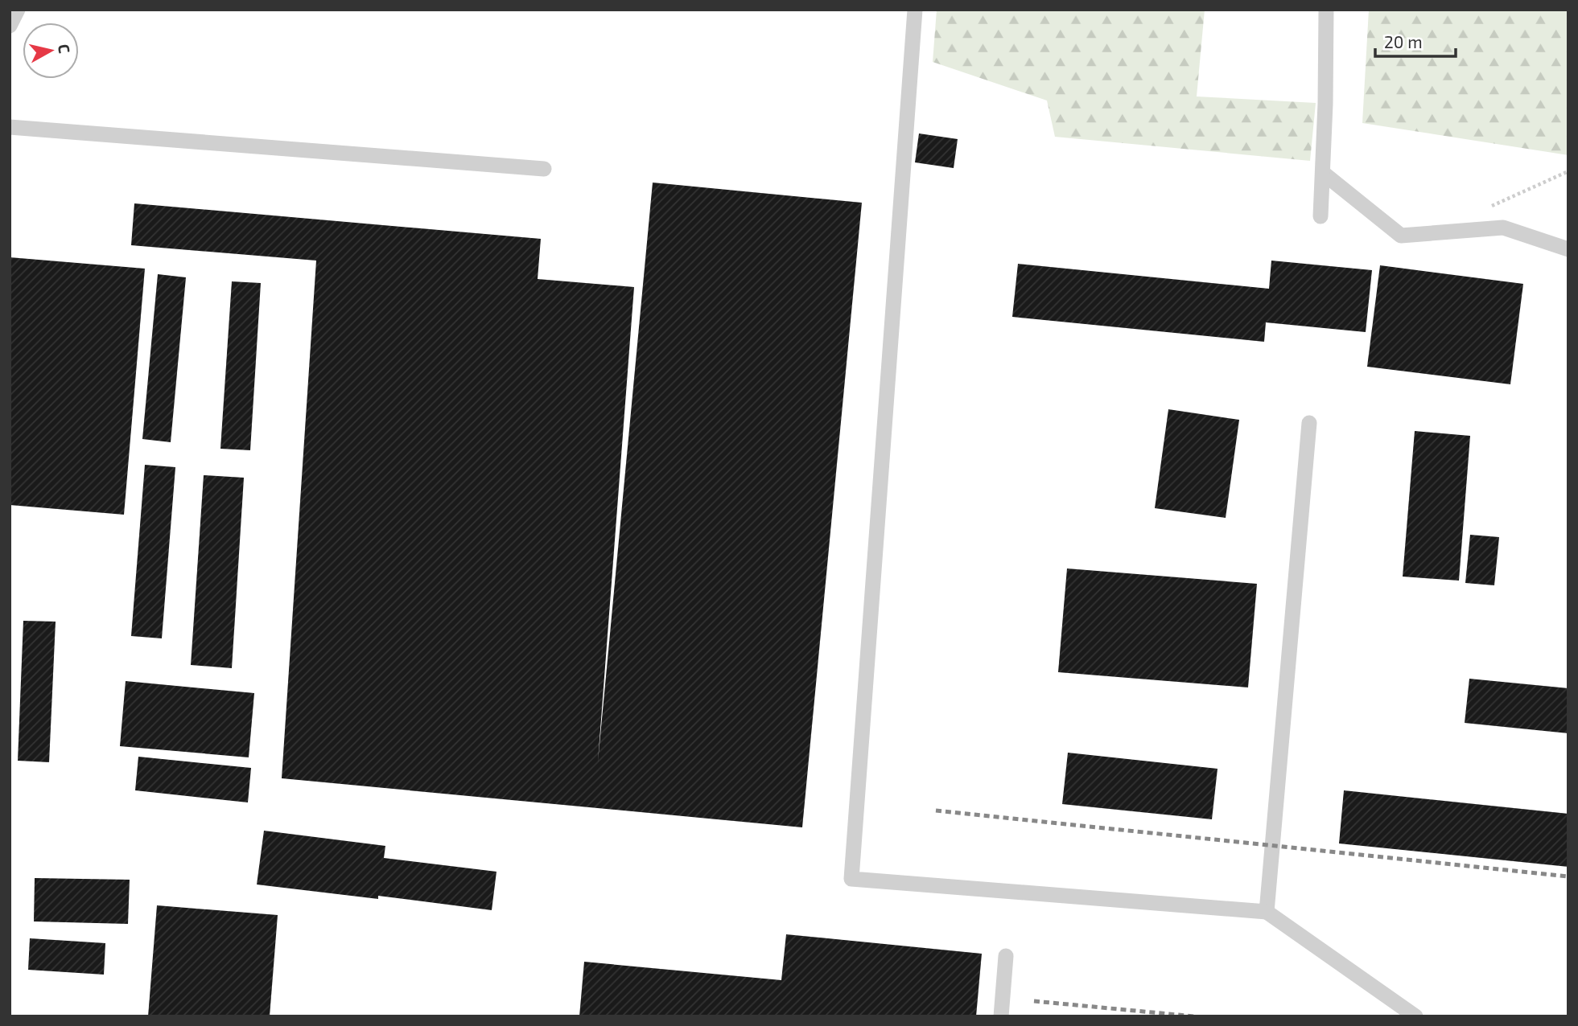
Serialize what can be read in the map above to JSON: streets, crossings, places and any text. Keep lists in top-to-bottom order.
{
  "scale_bar": "20 m",
  "north": "right"
}
